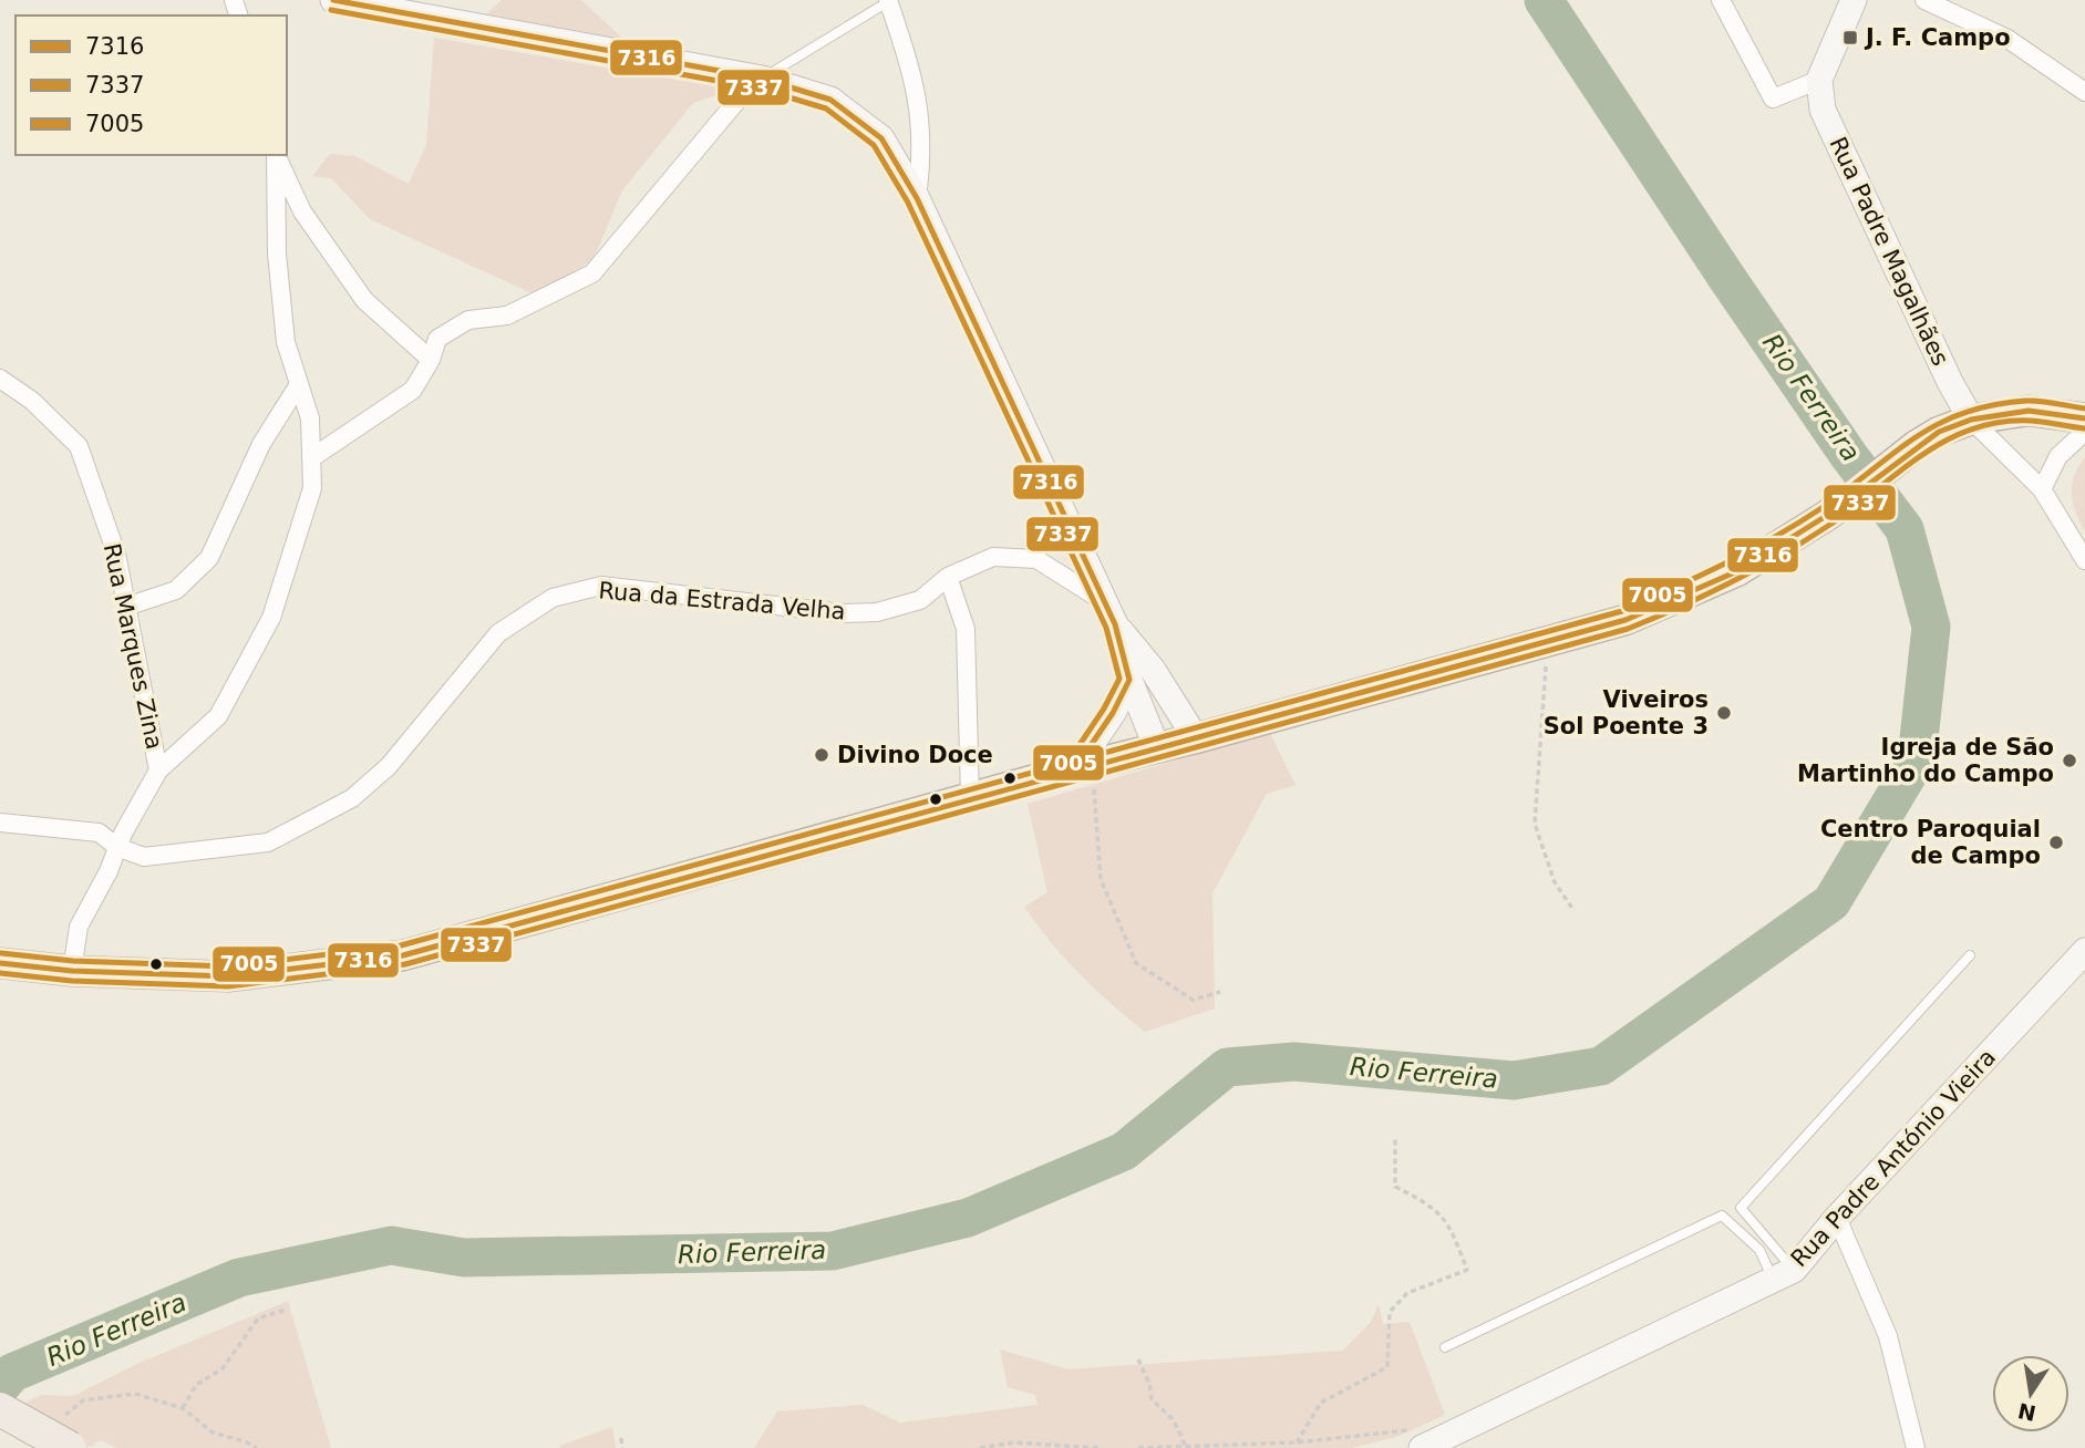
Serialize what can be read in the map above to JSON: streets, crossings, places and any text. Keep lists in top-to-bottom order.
{
  "streets": {
    "street": [
      "Rua Padre Magalhães",
      "Rua da Estrada Velha",
      "Rua Marques Zina",
      "Rua Padre António Vieira"
    ]
  },
  "water": ["Rio Ferreira"],
  "places": {
    "transit": ["J. F. Campo"],
    "other": [
      "Viveiros Sol Poente 3",
      "Divino Doce",
      "Igreja de São Martinho do Campo",
      "Centro Paroquial de Campo"
    ]
  },
  "lines": ["transit line 7316", "transit line 7337", "transit line 7005"],
  "legend": ["7316", "7337", "7005"],
  "north": "bottom"
}
